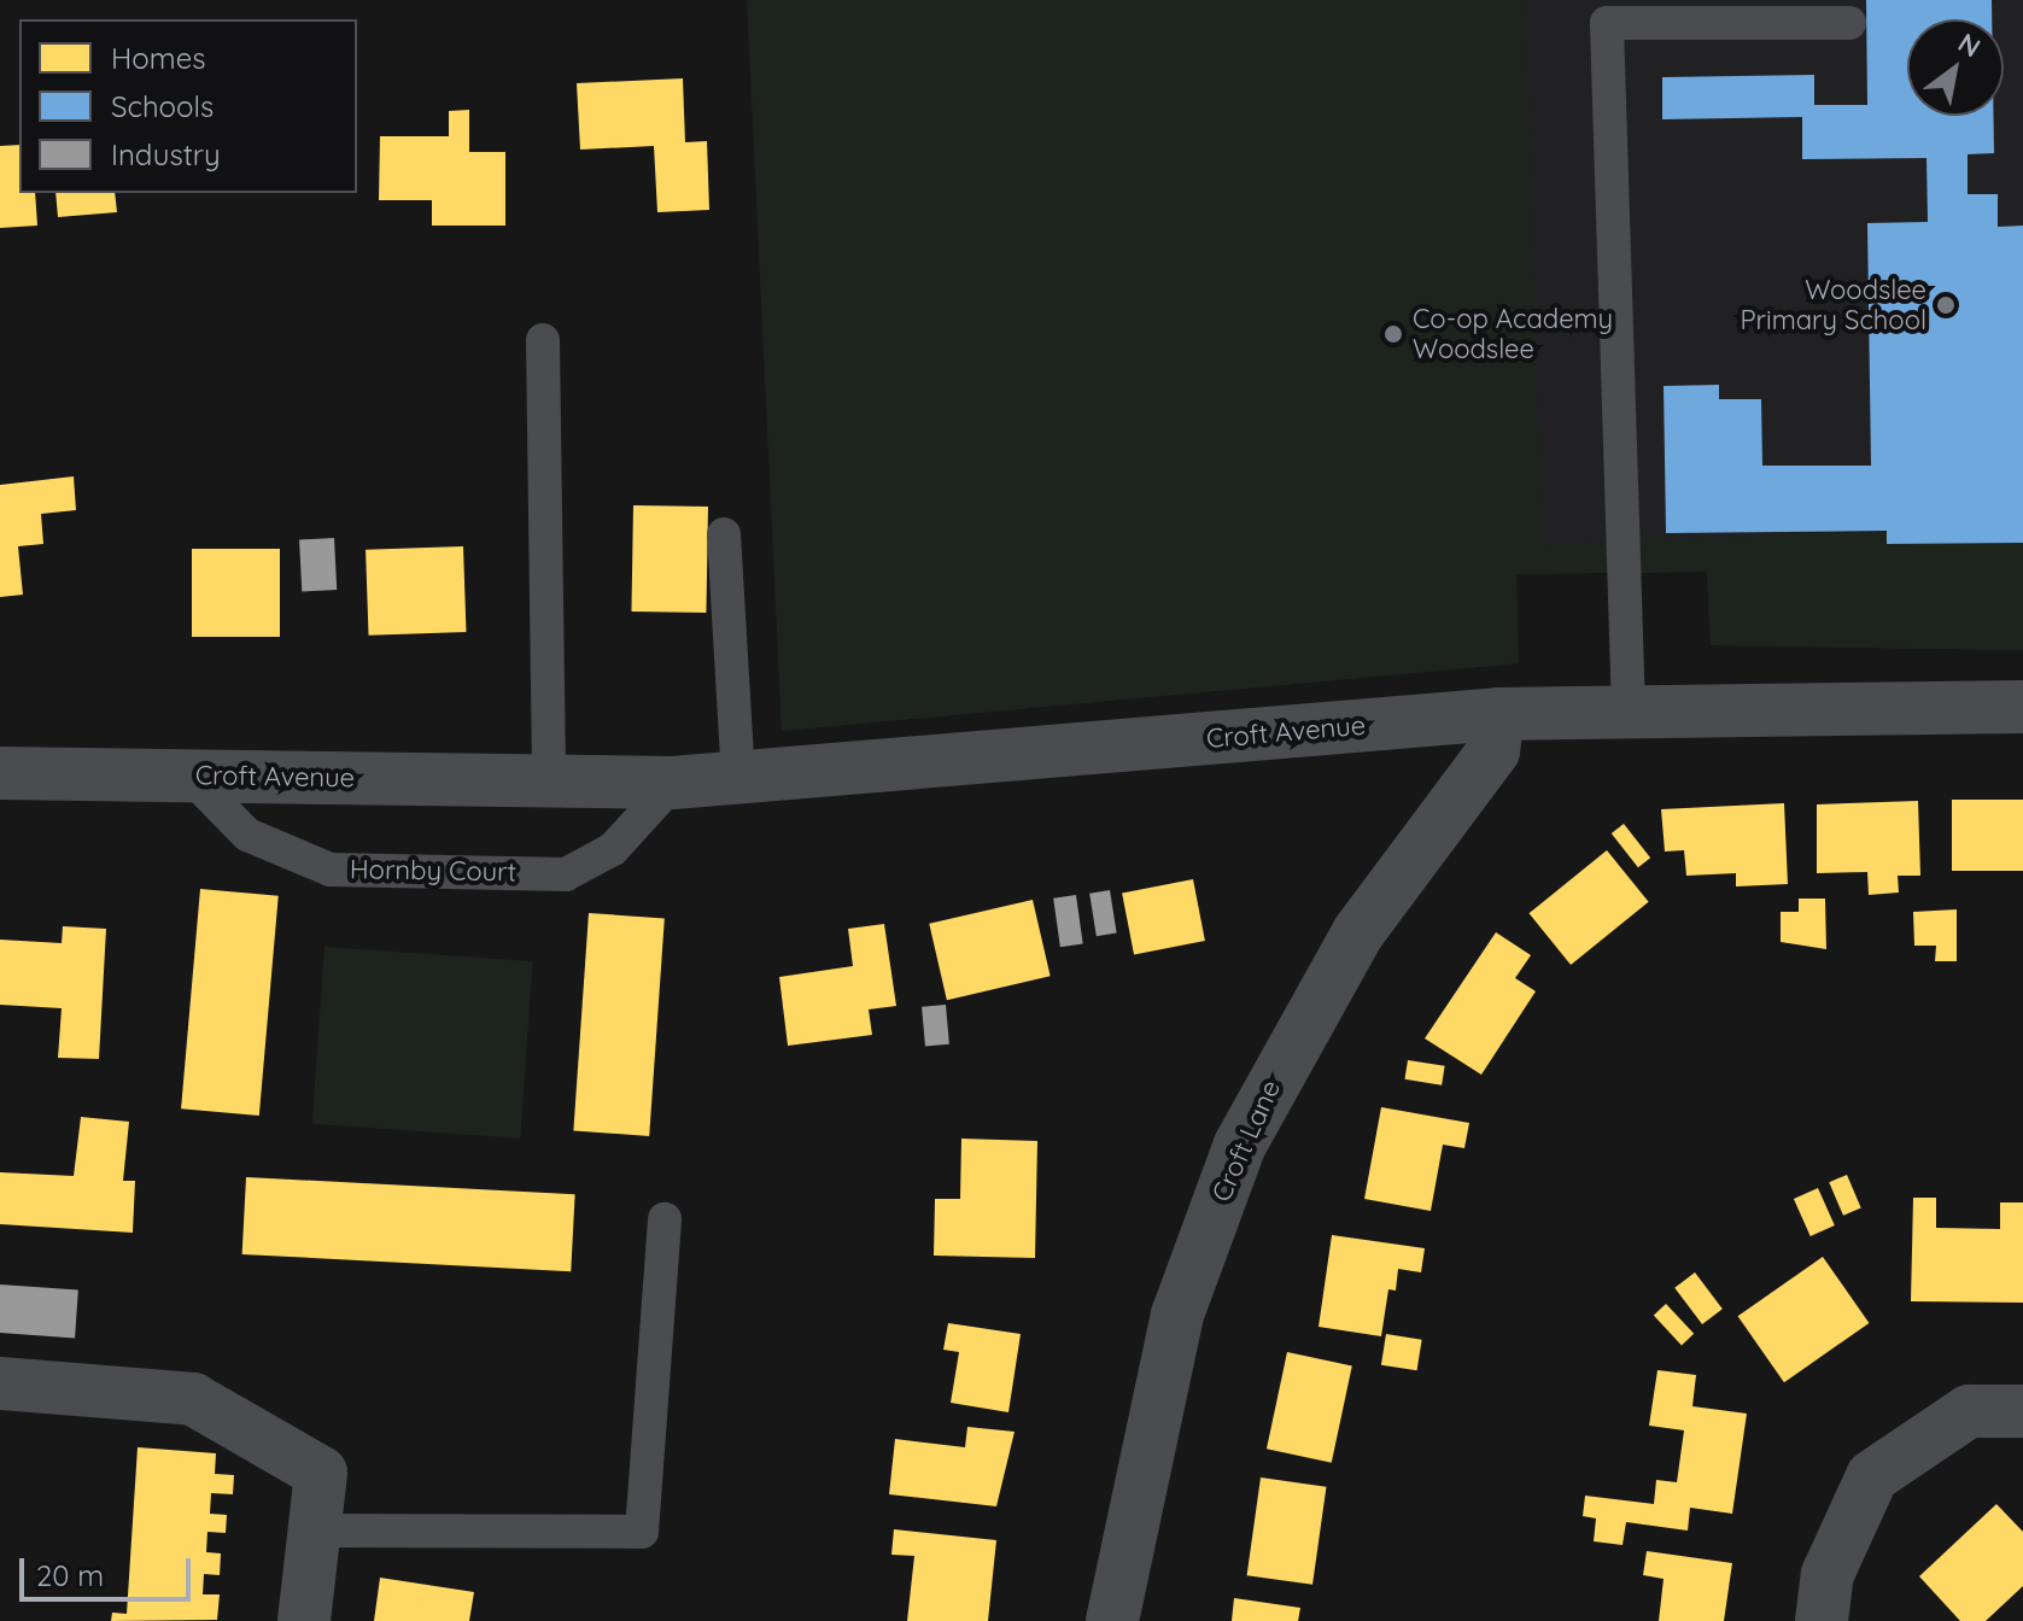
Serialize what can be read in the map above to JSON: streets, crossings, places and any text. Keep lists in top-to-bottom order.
{
  "streets": {
    "street": ["Croft Avenue", "Croft Lane"],
    "lane": ["Hornby Court"]
  },
  "crossings": [
    ["Croft Avenue", "Hornby Court"],
    ["Croft Avenue", "Croft Lane"]
  ],
  "places": ["Woodslee Primary School", "Co-op Academy Woodslee"],
  "legend": ["Homes", "Schools", "Industry"],
  "scale_bar": "20 m",
  "north": "top right"
}
